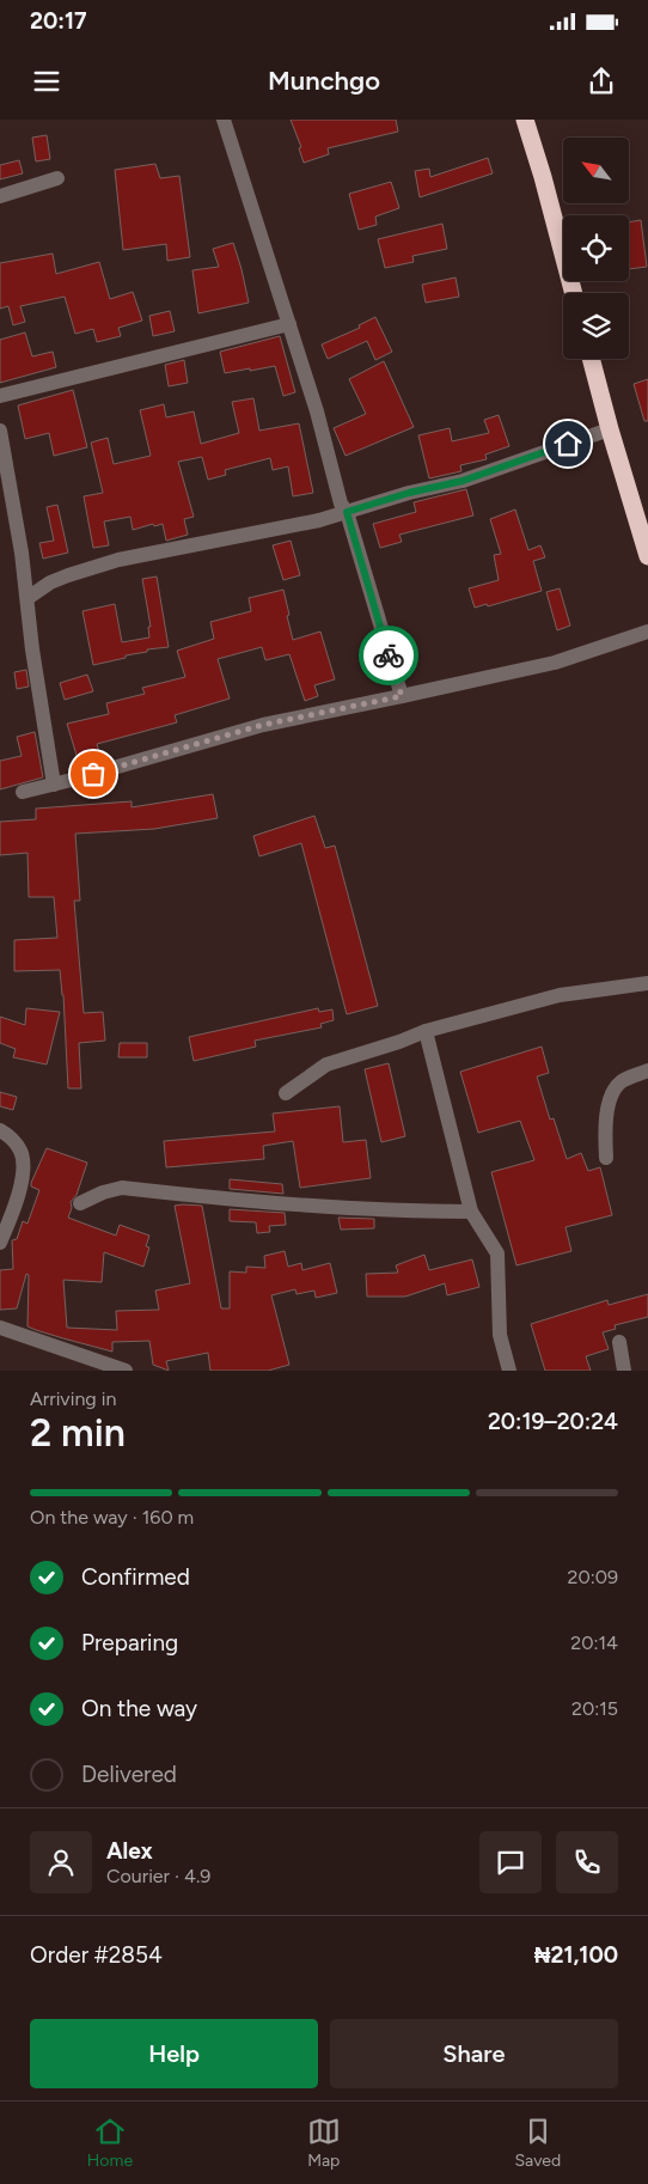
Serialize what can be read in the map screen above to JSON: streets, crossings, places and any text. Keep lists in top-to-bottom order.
{
  "north": "top left",
  "page": {
    "status": "20:17",
    "header": "Munchgo",
    "heading": ["2 min", "Arriving in", "20:19–20:24"],
    "panel": [
      "Alex",
      "Courier · 4.9",
      "Order #2854",
      "₦21,100"
    ],
    "bar": "On the way · 160 m",
    "list": [
      ["Confirmed", "20:09"],
      ["Preparing", "20:14"],
      ["On the way", "20:15"],
      "Delivered"
    ],
    "buttons": ["Help", "Share"],
    "tabs": ["Home", "Map", "Saved"]
  }
}
